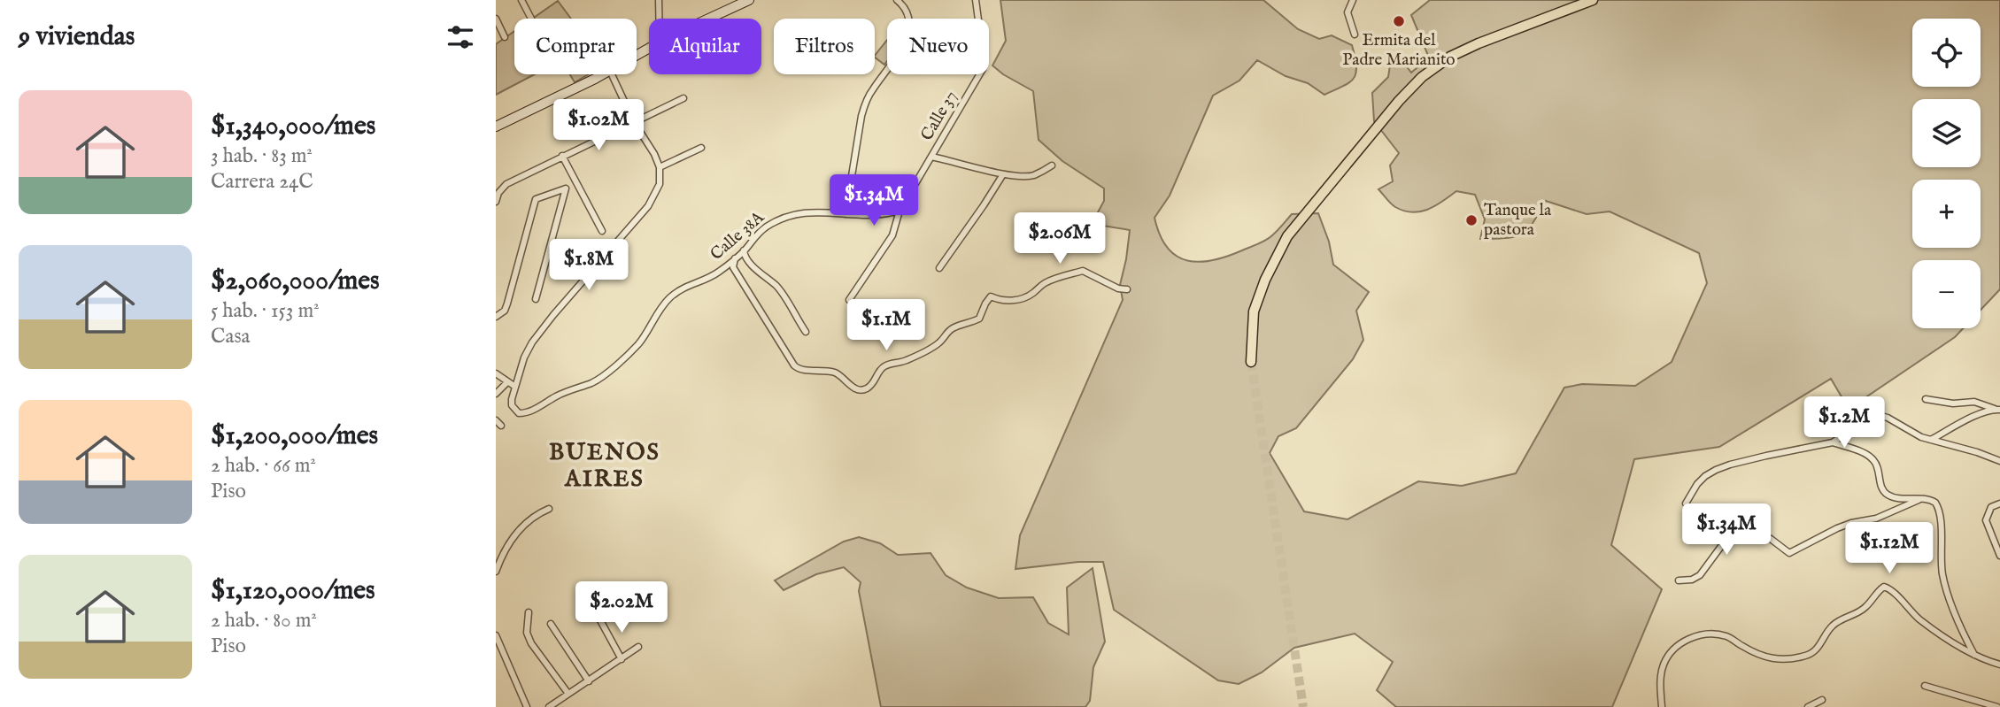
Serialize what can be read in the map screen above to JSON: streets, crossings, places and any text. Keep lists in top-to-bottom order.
{
  "streets": {
    "street": ["Calle 37", "Calle 38A"]
  },
  "crossings": [
    ["Calle 37", "Calle 38A"]
  ],
  "districts": ["BUENOS AIRES"],
  "places": ["Ermita del Padre Marianito", "Tanque la pastora"],
  "page": {
    "heading": "9 viviendas",
    "map_buttons": ["+", "−"],
    "chip": [
      "Comprar",
      "Alquilar",
      "Filtros",
      "Nuevo"
    ],
    "list": [
      {
        "name": "$1,340,000/mes",
        "note": "3 hab. · 83 m² · Carrera 24C"
      },
      {
        "name": "$2,060,000/mes",
        "note": "5 hab. · 153 m² · Casa"
      },
      {
        "name": "$1,200,000/mes",
        "note": "2 hab. · 66 m² · Piso"
      },
      {
        "name": "$1,120,000/mes",
        "note": "2 hab. · 80 m² · Piso"
      }
    ],
    "price": [
      "$1.02M",
      "$1.34M",
      "$2.06M",
      "$1.8M",
      "$1.1M",
      "$1.2M",
      "$1.34M",
      "$1.12M",
      "$2.02M"
    ]
  }
}
